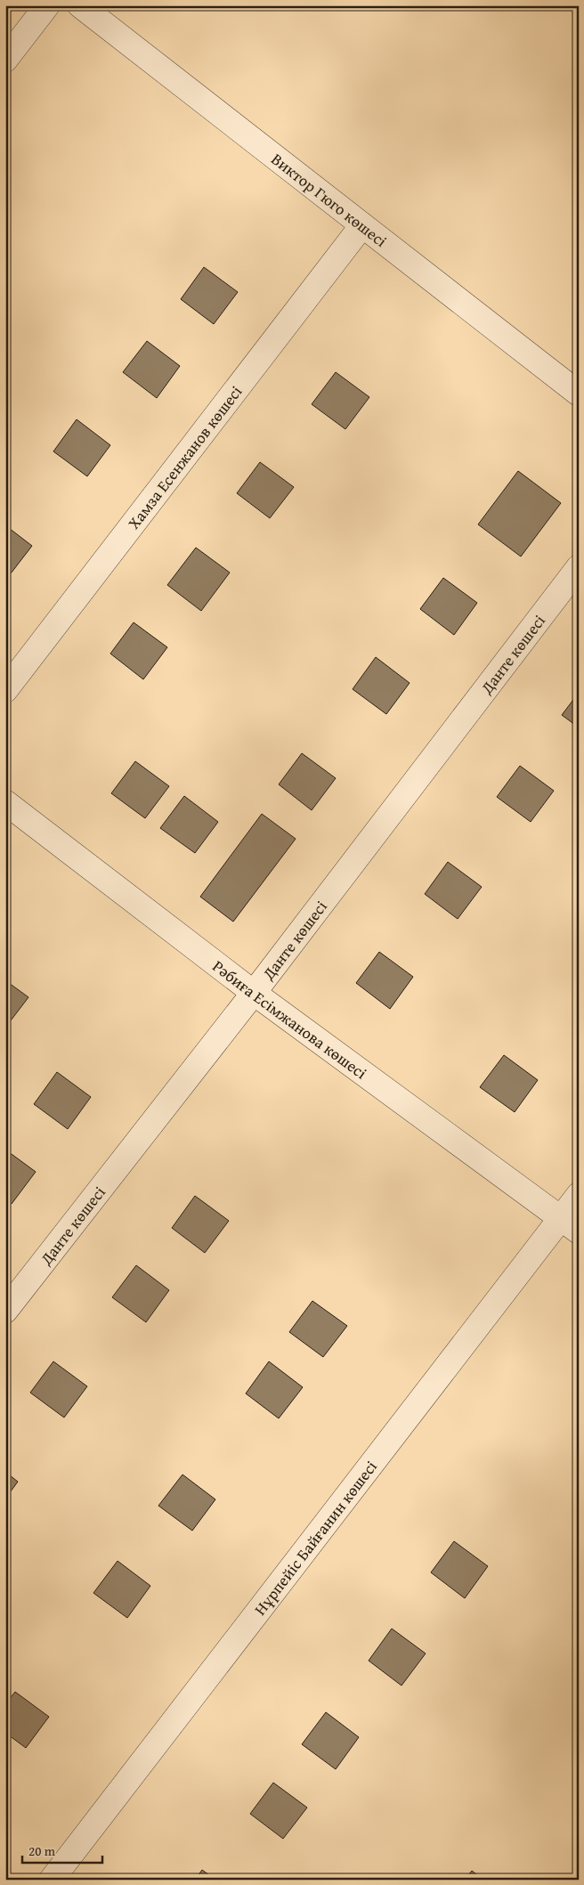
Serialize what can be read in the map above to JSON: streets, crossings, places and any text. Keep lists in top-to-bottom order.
{
  "streets": {
    "street": [
      "Виктор Гюго көшесі",
      "Хамза Есенжанов көшесі",
      "Данте көшесі",
      "Рәбиға Есімжанова көшесі",
      "Нұрпейіс Байғанин көшесі"
    ]
  },
  "crossings": [
    ["Виктор Гюго көшесі", "Хамза Есенжанов көшесі"],
    ["Данте көшесі", "Рәбиға Есімжанова көшесі"],
    ["Рәбиға Есімжанова көшесі", "Нұрпейіс Байғанин көшесі"]
  ],
  "scale_bar": "20 m"
}
